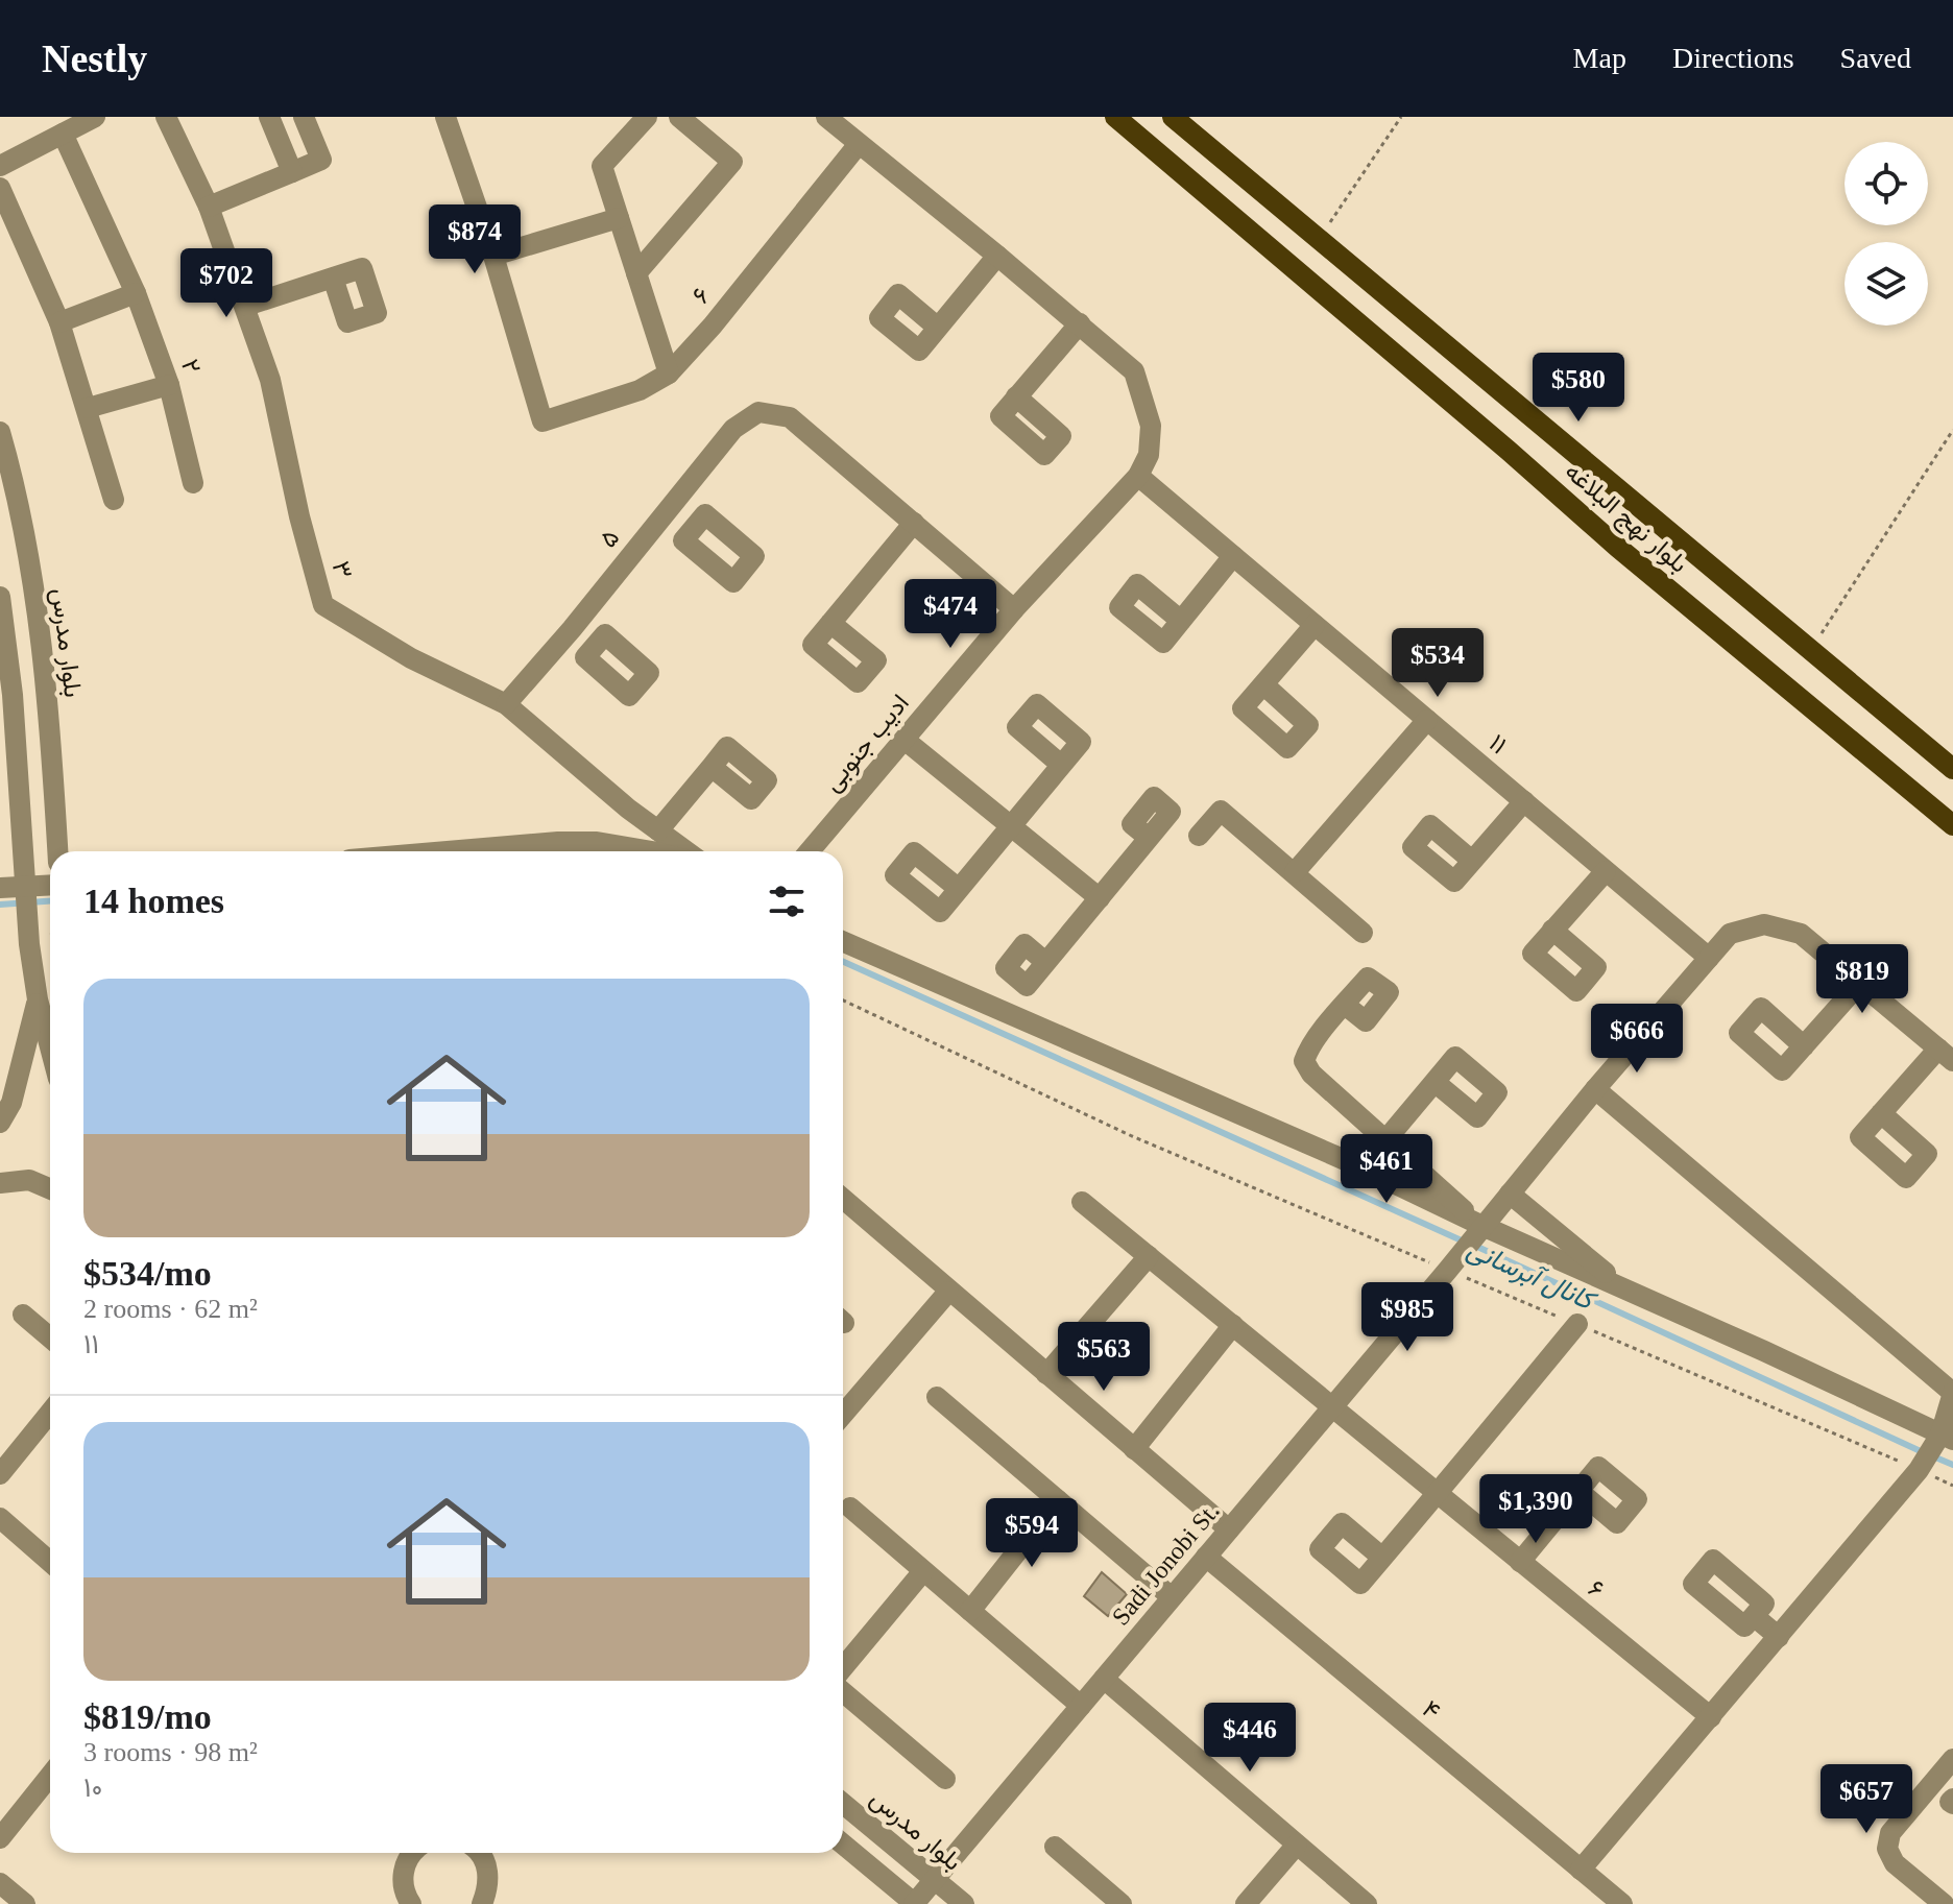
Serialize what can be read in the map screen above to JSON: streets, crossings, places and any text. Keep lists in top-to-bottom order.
{
  "streets": {
    "main road": ["بلوار نهج البلاغه"],
    "street": [
      "۶",
      "۲",
      "۵",
      "۳",
      "بلوار مدرس",
      "ادیب جنوبی",
      "۱۱",
      "Sadi Jonobi St.",
      "۴"
    ]
  },
  "crossings": [
    ["۶", "Sadi Jonobi St."],
    ["۵", "۳"],
    ["بلوار مدرس", "Sadi Jonobi St."],
    ["ادیب جنوبی", "۱۱"],
    ["۱۱", "Sadi Jonobi St."],
    ["Sadi Jonobi St.", "۴"]
  ],
  "water": ["کانال آبرسانی"],
  "page": {
    "header": "Nestly",
    "nav": ["Map", "Directions", "Saved"],
    "price": [
      "$874",
      "$702",
      "$580",
      "$474",
      "$534",
      "$819",
      "$666",
      "$461",
      "$985",
      "$563",
      "$1,390",
      "$594",
      "$446",
      "$657"
    ],
    "heading": "14 homes",
    "list": [
      {
        "name": "$534/mo",
        "note": "2 rooms · 62 m² · ۱۱"
      },
      {
        "name": "$819/mo",
        "note": "3 rooms · 98 m² · ۱۰"
      }
    ]
  }
}
